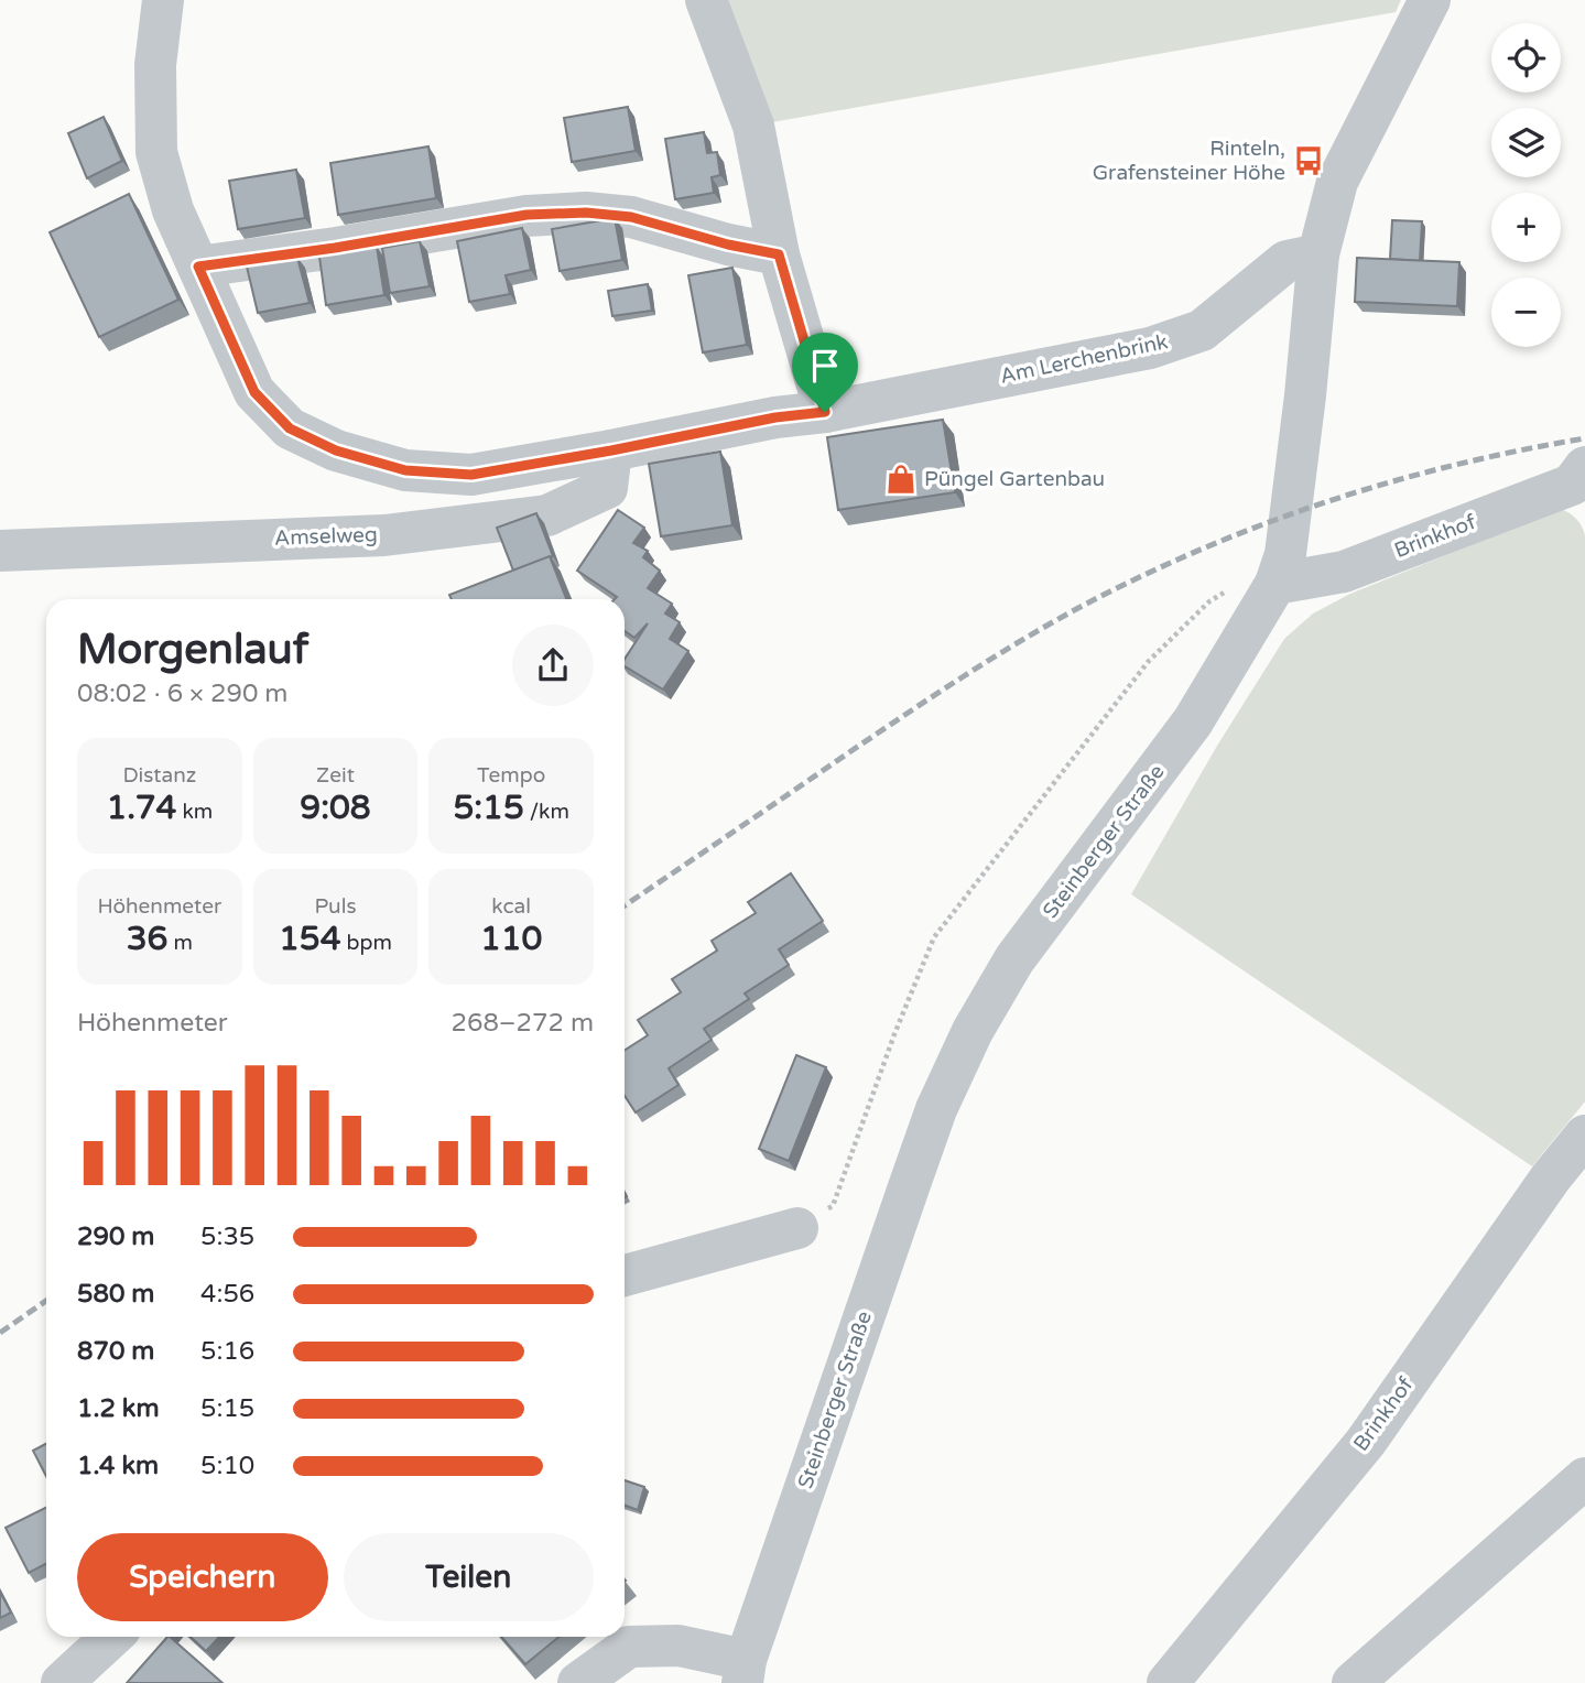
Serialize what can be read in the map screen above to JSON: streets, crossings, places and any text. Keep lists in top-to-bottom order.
{
  "streets": {
    "street": [
      "Am Lerchenbrink",
      "Amselweg",
      "Brinkhof",
      "Steinberger Straße"
    ]
  },
  "crossings": [
    ["Am Lerchenbrink", "Amselweg"],
    ["Am Lerchenbrink", "Steinberger Straße"],
    ["Brinkhof", "Steinberger Straße"]
  ],
  "places": {
    "bus stop": ["Rinteln, Grafensteiner Höhe"],
    "shop": ["Püngel Gartenbau"]
  },
  "page": {
    "map_buttons": ["+", "−"],
    "heading": ["Morgenlauf", "08:02 · 6 × 290 m"],
    "stats": [
      ["Distanz", "1.74 km"],
      ["Zeit", "9:08"],
      ["Tempo", "5:15 /km"],
      ["Höhenmeter", "36 m"],
      ["Puls", "154 bpm"],
      ["kcal", "110"]
    ],
    "chart": ["Höhenmeter", "268–272 m"],
    "list": [
      {
        "name": "290 m",
        "note": "5:35"
      },
      {
        "name": "580 m",
        "note": "4:56"
      },
      {
        "name": "870 m",
        "note": "5:16"
      },
      {
        "name": "1.2 km",
        "note": "5:15"
      },
      {
        "name": "1.4 km",
        "note": "5:10"
      }
    ],
    "buttons": ["Speichern", "Teilen"]
  }
}
